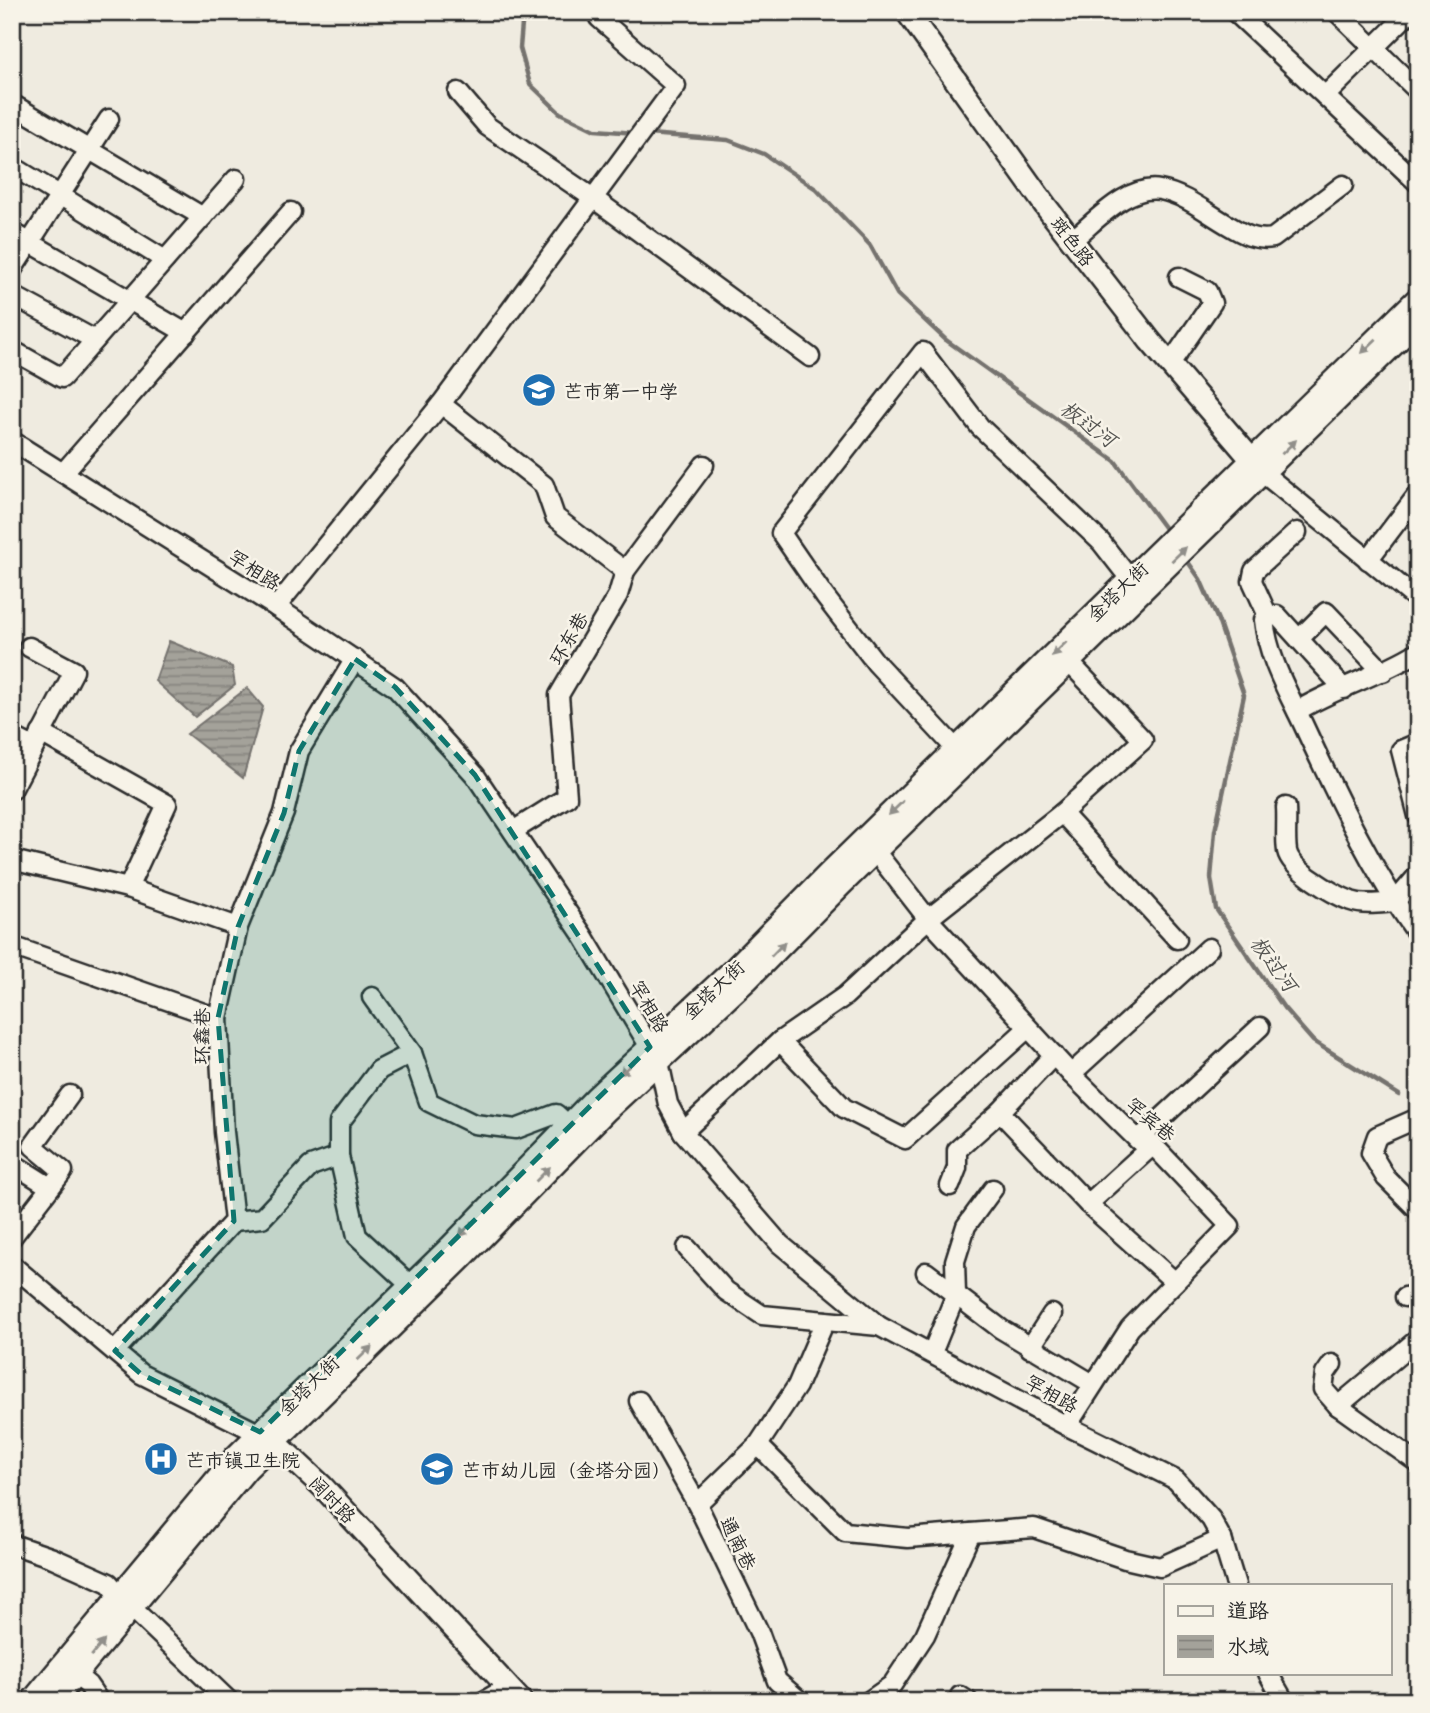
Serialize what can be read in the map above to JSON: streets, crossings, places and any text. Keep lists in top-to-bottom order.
{
  "streets": {
    "main road": ["斑色路", "金塔大街", "阔时路"],
    "street": [
      "罕相路",
      "环东巷",
      "环鑫巷",
      "罕宾巷",
      "通南巷"
    ]
  },
  "crossings": [
    ["斑色路", "金塔大街"],
    ["罕相路", "金塔大街"],
    ["罕相路", "环东巷"],
    ["罕相路", "环鑫巷"],
    ["罕相路", "罕宾巷"],
    ["金塔大街", "罕宾巷"],
    ["金塔大街", "阔时路"]
  ],
  "water": ["板过河"],
  "places": {
    "school or university": ["芒市第一中学", "芒市幼儿园（金塔分园）"],
    "hospital": ["芒市镇卫生院"]
  },
  "legend": ["道路", "水域"]
}
